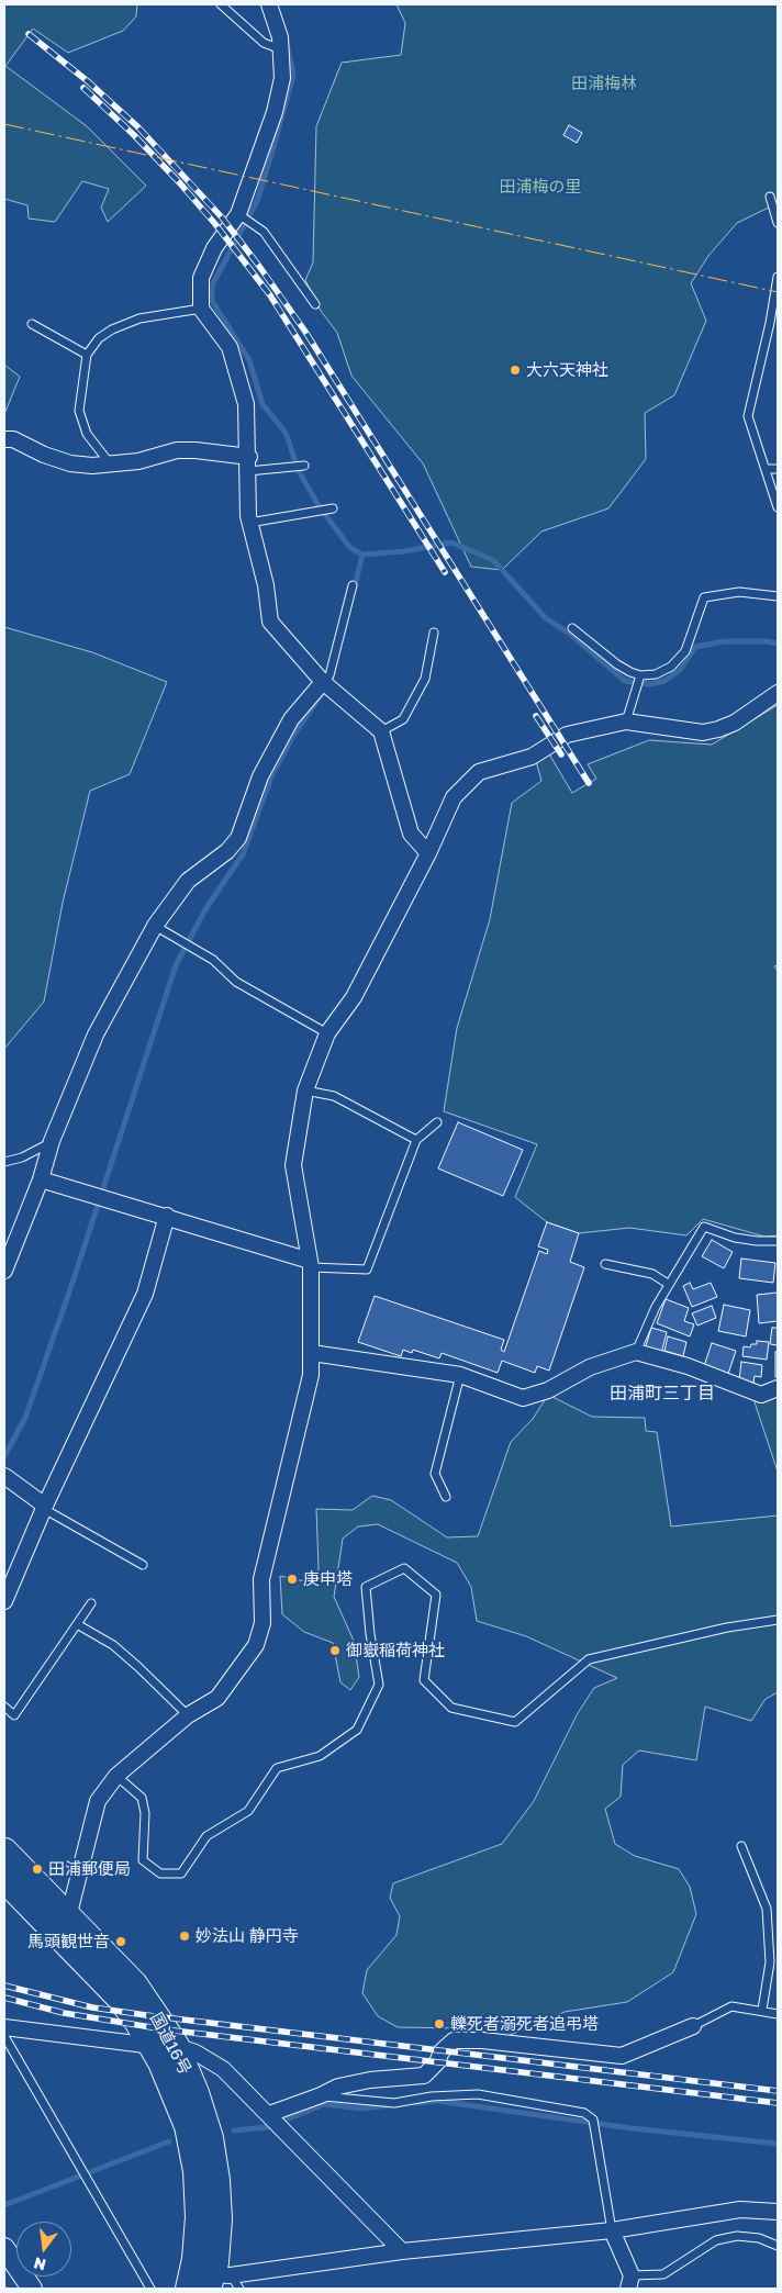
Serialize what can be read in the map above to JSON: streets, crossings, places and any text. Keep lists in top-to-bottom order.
{
  "streets": {
    "highway": ["国道16号"]
  },
  "districts": ["田浦町三丁目"],
  "parks": ["田浦梅林", "田浦梅の里"],
  "places": [
    "大六天神社",
    "庚申塔",
    "御嶽稲荷神社",
    "田浦郵便局",
    "妙法山 静円寺",
    "馬頭観世音",
    "轢死者溺死者追弔塔"
  ],
  "north": "bottom"
}
